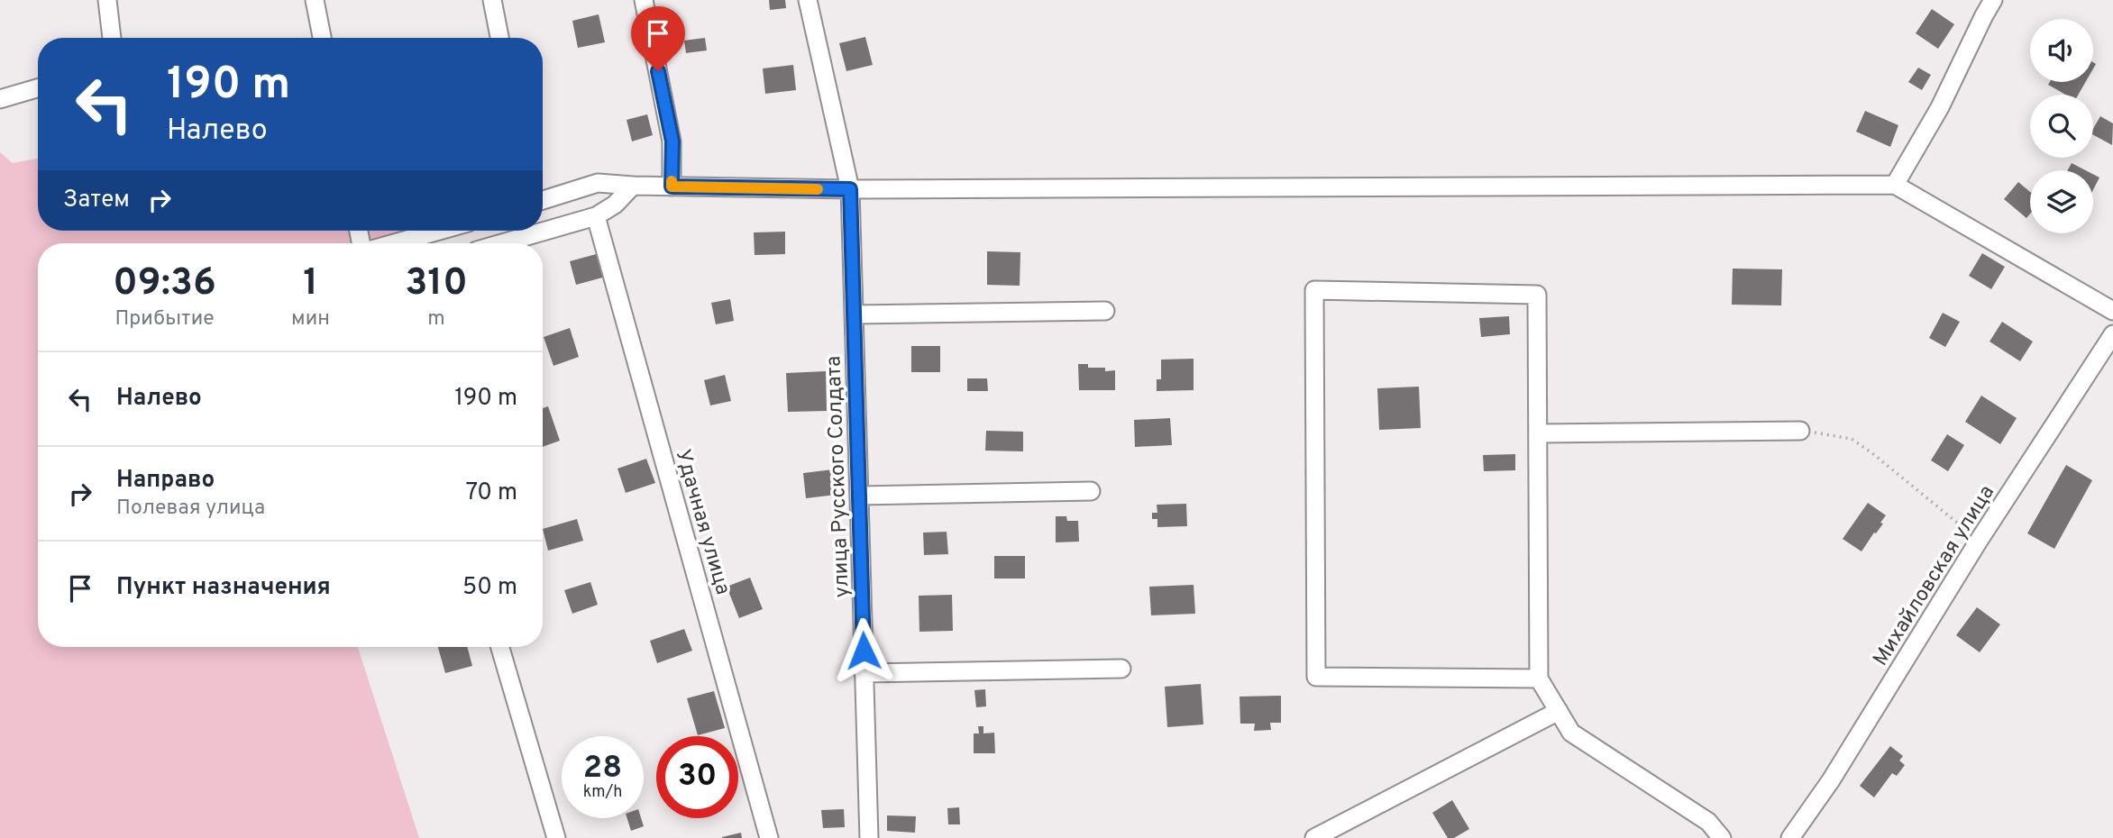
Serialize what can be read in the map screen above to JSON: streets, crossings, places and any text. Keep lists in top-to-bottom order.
{
  "streets": {
    "street": ["улица Русского Солдата", "Удачная улица", "Михайловская улица"]
  },
  "page": {
    "turn": ["190 m", "Налево"],
    "then": "Затем",
    "eta": [
      "09:36",
      "Прибытие",
      "1",
      "мин",
      "310",
      "m"
    ],
    "list": [
      {
        "name": "Налево",
        "value": "190 m"
      },
      {
        "name": "Направо",
        "note": "Полевая улица",
        "value": "70 m"
      },
      {
        "name": "Пункт назначения",
        "value": "50 m"
      }
    ],
    "speed": "28 km/h",
    "limit": "30"
  }
}
